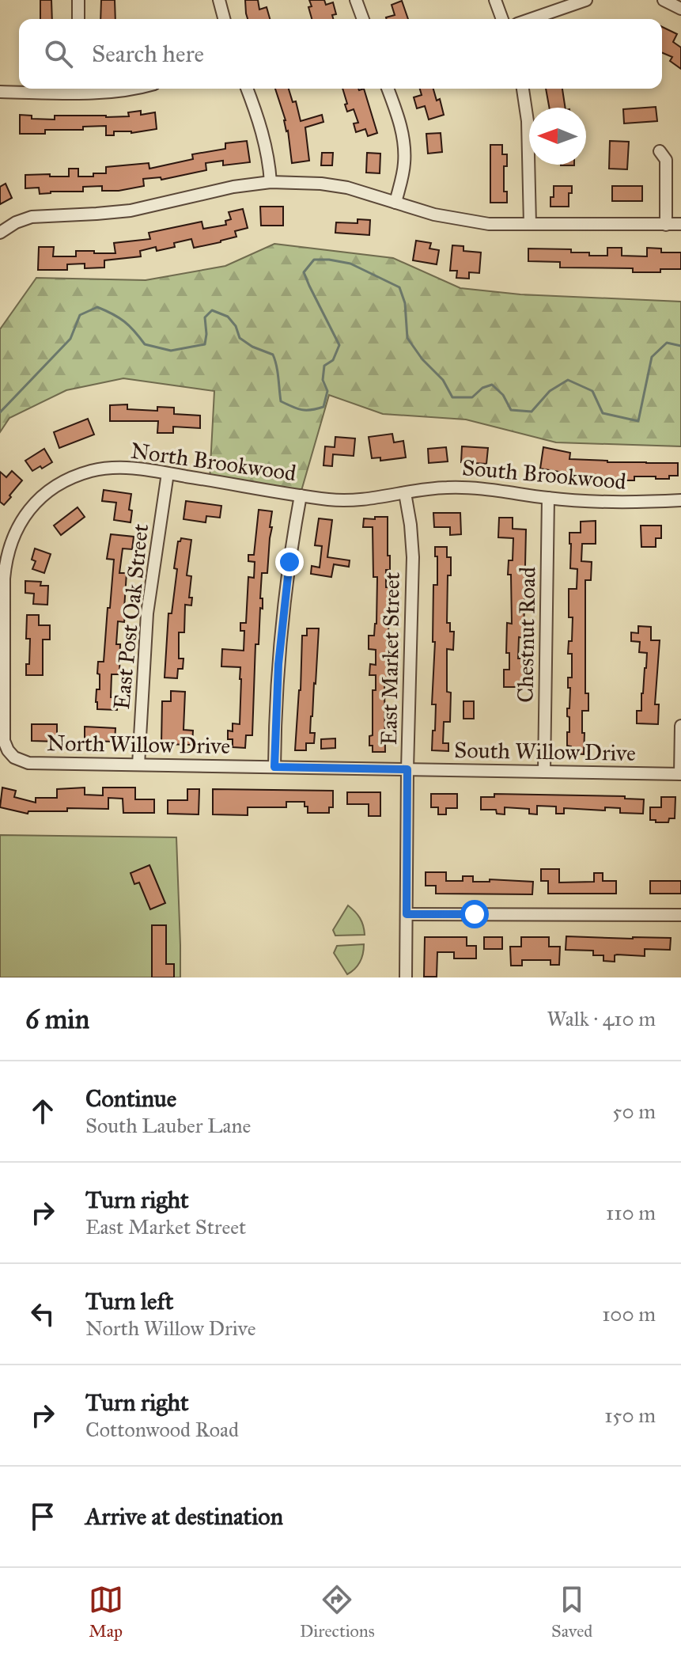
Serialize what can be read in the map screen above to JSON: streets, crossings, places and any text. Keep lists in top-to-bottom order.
{
  "streets": {
    "street": [
      "North Brookwood",
      "South Brookwood",
      "East Post Oak Street",
      "Chestnut Road",
      "East Market Street",
      "North Willow Drive",
      "South Willow Drive"
    ]
  },
  "crossings": [
    ["North Brookwood", "South Brookwood"],
    ["North Brookwood", "East Post Oak Street"],
    ["North Brookwood", "East Market Street"],
    ["North Brookwood", "North Willow Drive"],
    ["South Brookwood", "Chestnut Road"],
    ["South Brookwood", "East Market Street"],
    ["East Post Oak Street", "North Willow Drive"],
    ["Chestnut Road", "South Willow Drive"],
    ["East Market Street", "North Willow Drive"],
    ["East Market Street", "South Willow Drive"],
    ["North Willow Drive", "South Willow Drive"]
  ],
  "north": "left",
  "page": {
    "search": "Search here",
    "heading": ["6 min", "Walk · 410 m"],
    "list": [
      ["Continue", "South Lauber Lane", "50 m"],
      ["Turn right", "East Market Street", "110 m"],
      ["Turn left", "North Willow Drive", "100 m"],
      ["Turn right", "Cottonwood Road", "150 m"],
      "Arrive at destination"
    ],
    "nav": ["Map", "Directions", "Saved"]
  }
}
